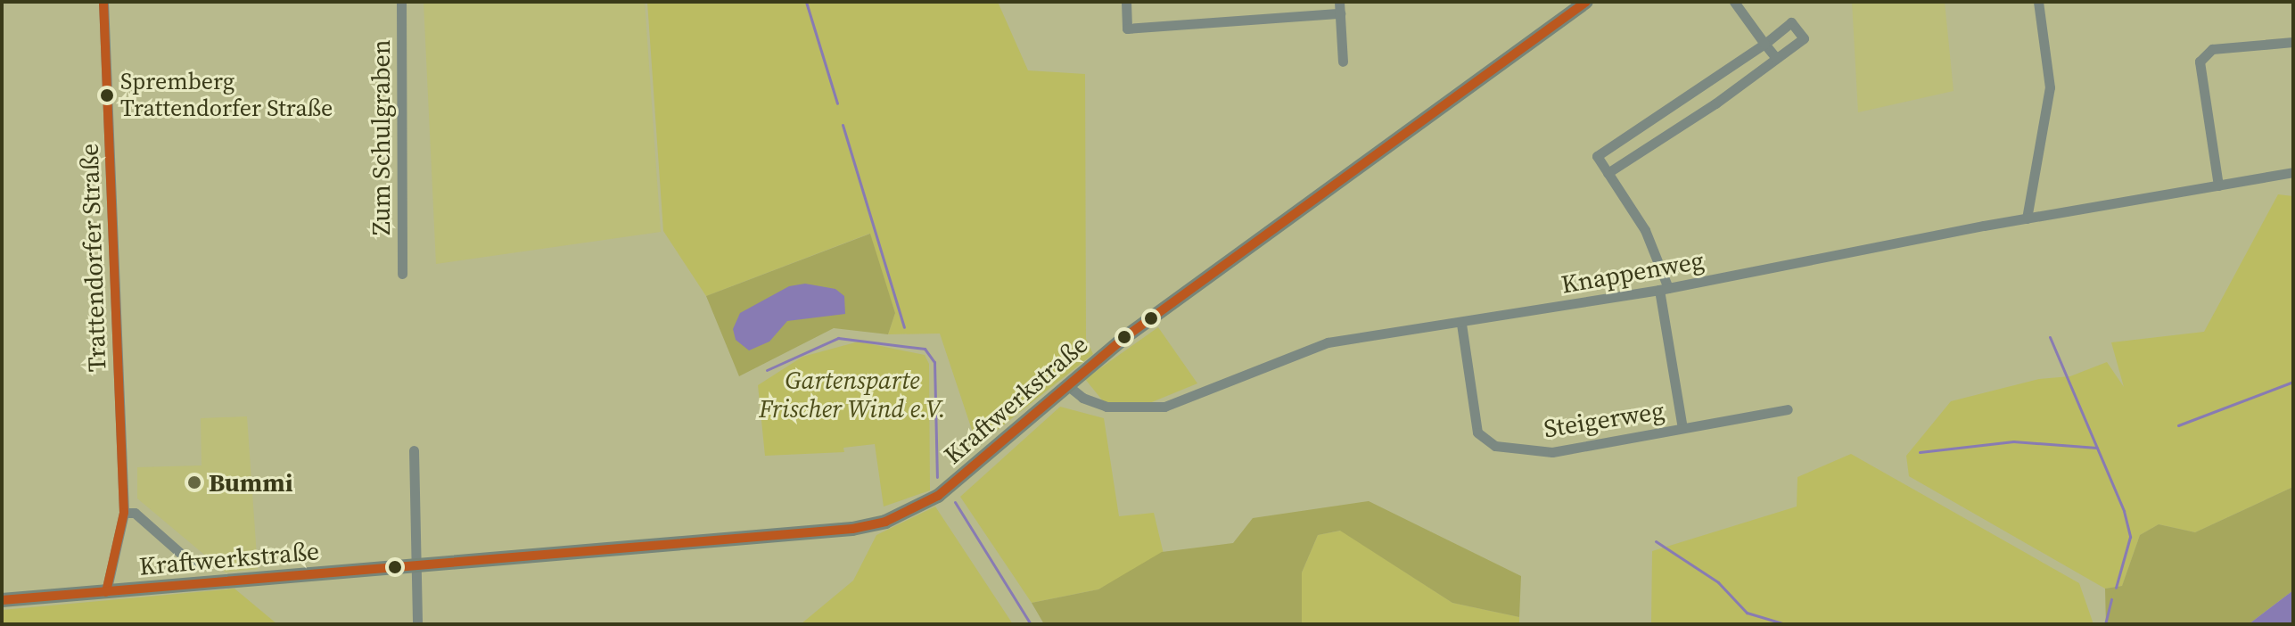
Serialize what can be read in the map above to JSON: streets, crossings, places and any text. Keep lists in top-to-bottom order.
{
  "streets": {
    "main road": ["Kraftwerkstraße"],
    "street": [
      "Zum Schulgraben",
      "Trattendorfer Straße",
      "Knappenweg",
      "Steigerweg"
    ]
  },
  "crossings": [
    ["Trattendorfer Straße", "Kraftwerkstraße"],
    ["Knappenweg", "Kraftwerkstraße"],
    ["Knappenweg", "Steigerweg"]
  ],
  "parks": ["Gartensparte Frischer Wind e.V."],
  "places": ["Spremberg Trattendorfer Straße", "Bummi"]
}
